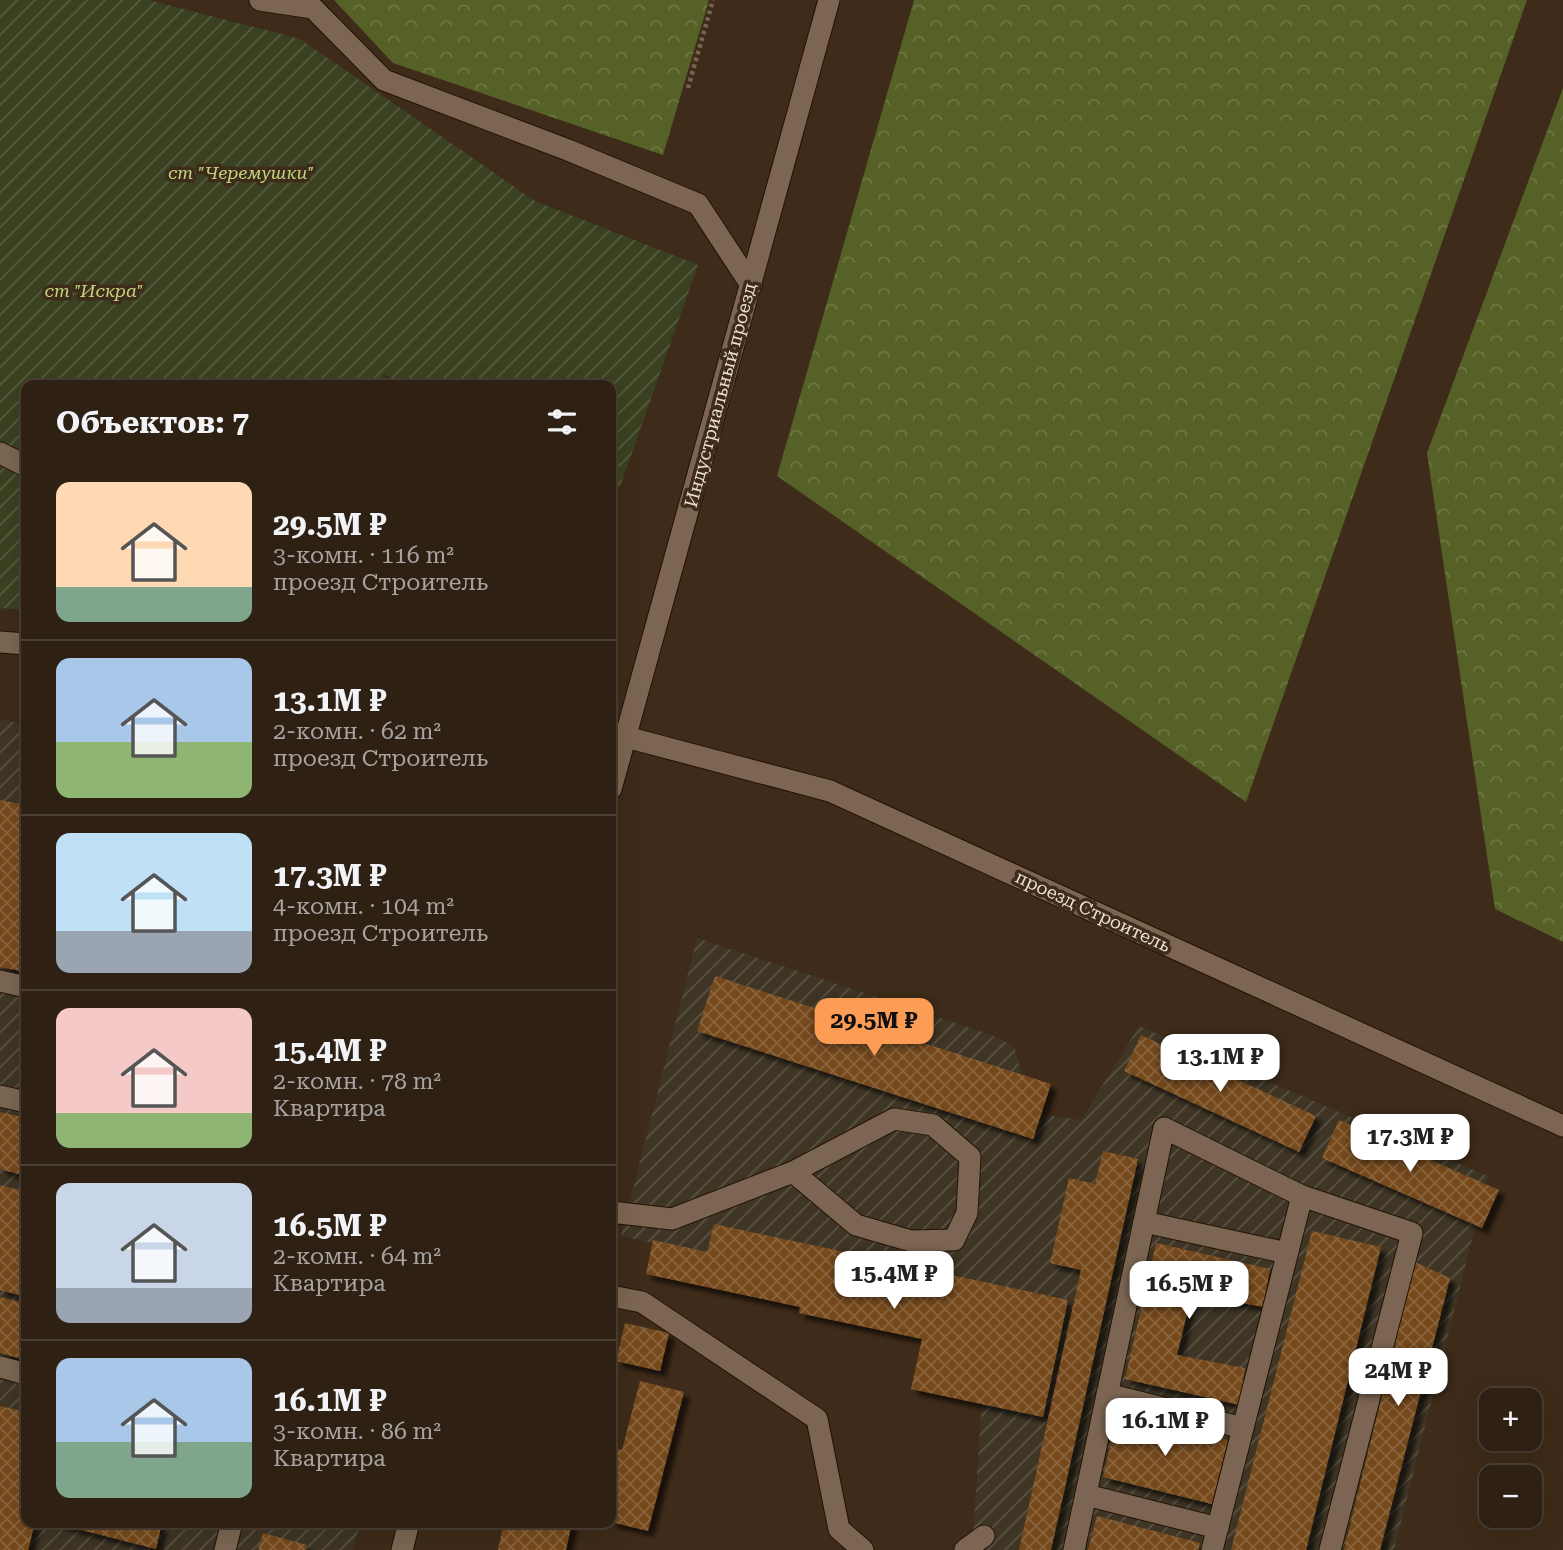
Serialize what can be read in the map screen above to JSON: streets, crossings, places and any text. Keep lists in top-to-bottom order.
{
  "streets": {
    "street": ["Индустриальный проезд", "проезд Строитель"]
  },
  "crossings": [
    ["Индустриальный проезд", "проезд Строитель"]
  ],
  "parks": ["ст \"Черемушки\"", "ст \"Искра\""],
  "page": {
    "heading": "Объектов: 7",
    "list": [
      {
        "name": "29.5M ₽",
        "note": "3-комн. · 116 m² · проезд Строитель"
      },
      {
        "name": "13.1M ₽",
        "note": "2-комн. · 62 m² · проезд Строитель"
      },
      {
        "name": "17.3M ₽",
        "note": "4-комн. · 104 m² · проезд Строитель"
      },
      {
        "name": "15.4M ₽",
        "note": "2-комн. · 78 m² · Квартира"
      },
      {
        "name": "16.5M ₽",
        "note": "2-комн. · 64 m² · Квартира"
      },
      {
        "name": "16.1M ₽",
        "note": "3-комн. · 86 m² · Квартира"
      }
    ],
    "price": [
      "29.5M ₽",
      "13.1M ₽",
      "17.3M ₽",
      "15.4M ₽",
      "16.5M ₽",
      "24M ₽",
      "16.1M ₽"
    ],
    "map_buttons": ["+", "−"]
  }
}
